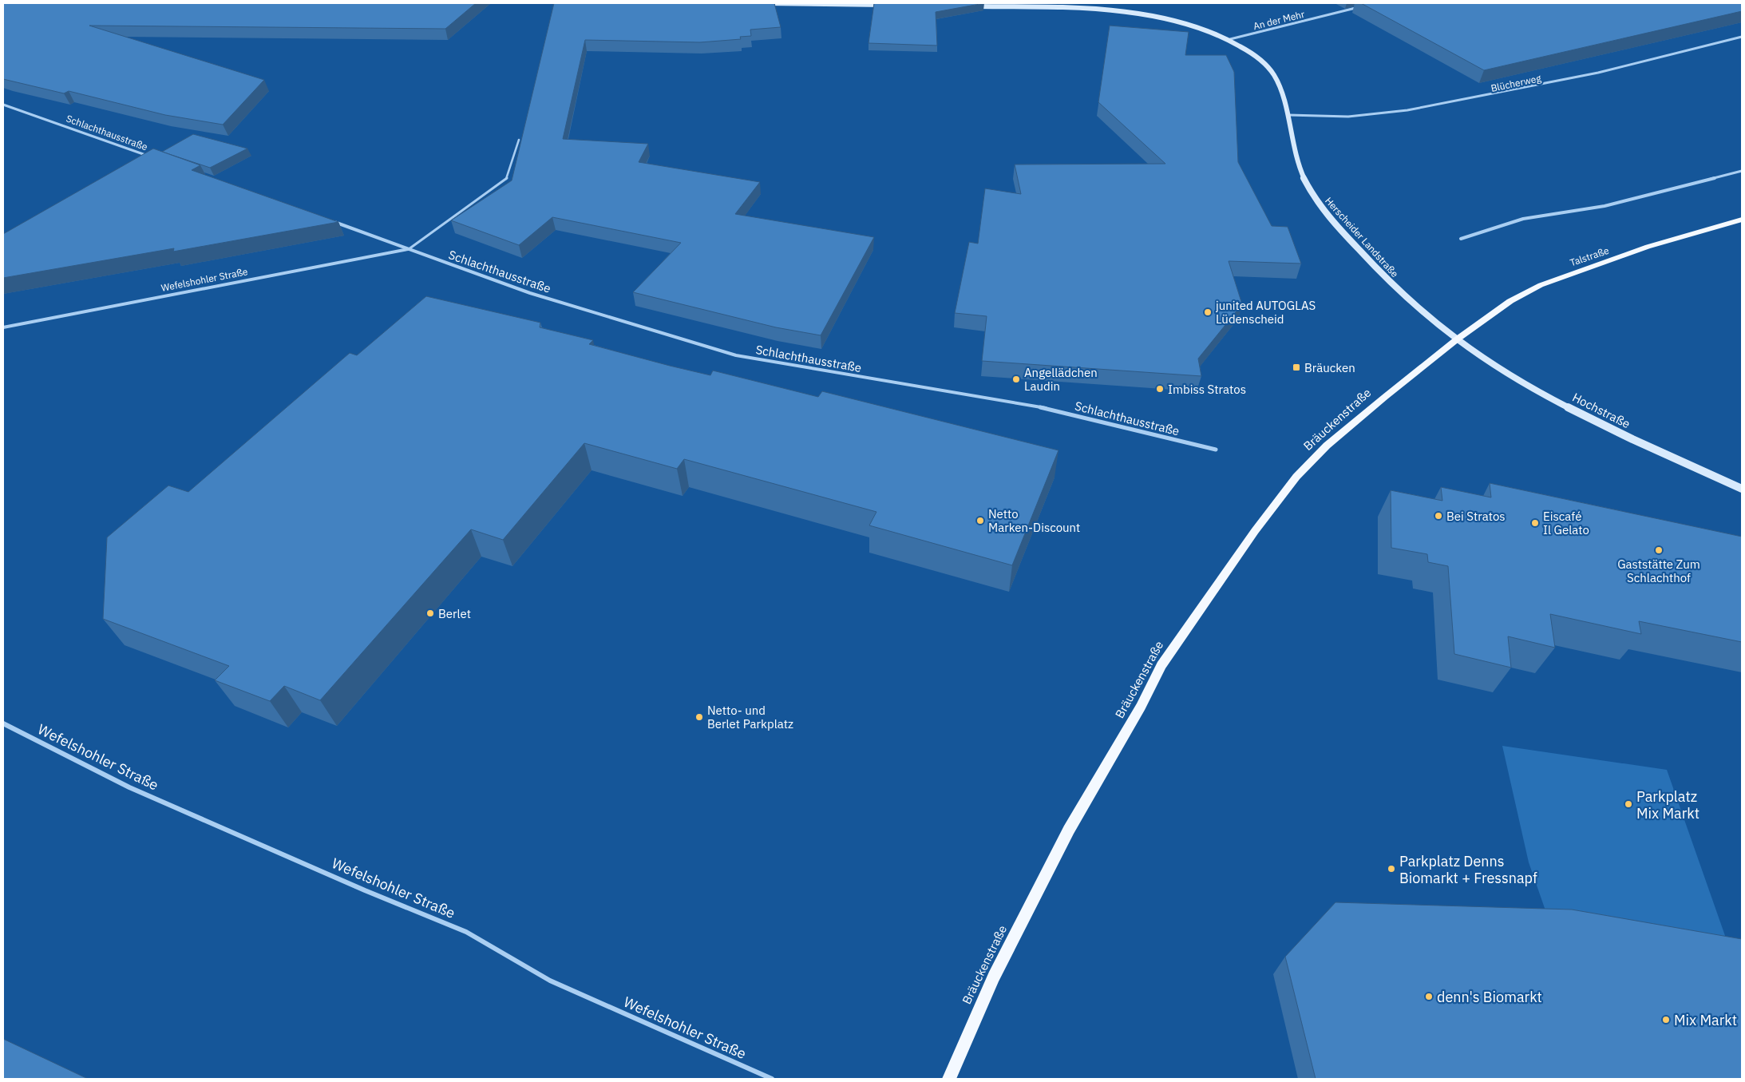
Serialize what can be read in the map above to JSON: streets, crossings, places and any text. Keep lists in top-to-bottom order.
{
  "streets": {
    "main road": [
      "Herscheider Landstraße",
      "Talstraße",
      "Hochstraße",
      "Bräuckenstraße"
    ],
    "street": [
      "An der Mehr",
      "Blücherweg",
      "Schlachthausstraße",
      "Wefelshohler Straße"
    ]
  },
  "crossings": [
    ["An der Mehr", "Herscheider Landstraße"],
    ["Blücherweg", "Herscheider Landstraße"],
    ["Schlachthausstraße", "Wefelshohler Straße"],
    ["Herscheider Landstraße", "Talstraße"],
    ["Herscheider Landstraße", "Hochstraße"],
    ["Herscheider Landstraße", "Bräuckenstraße"],
    ["Talstraße", "Hochstraße"],
    ["Talstraße", "Bräuckenstraße"],
    ["Hochstraße", "Bräuckenstraße"]
  ],
  "places": {
    "other": [
      "junited AUTOGLAS Lüdenscheid",
      "Angellädchen Laudin",
      "Imbiss Stratos",
      "Bei Stratos",
      "Netto Marken-Discount",
      "Eiscafé Il Gelato",
      "Gaststätte Zum Schlachthof",
      "Berlet",
      "Netto- und Berlet Parkplatz",
      "Parkplatz Mix Markt",
      "Parkplatz Denns Biomarkt + Fressnapf",
      "denn's Biomarkt",
      "Mix Markt"
    ],
    "transit": ["Bräucken"]
  }
}
